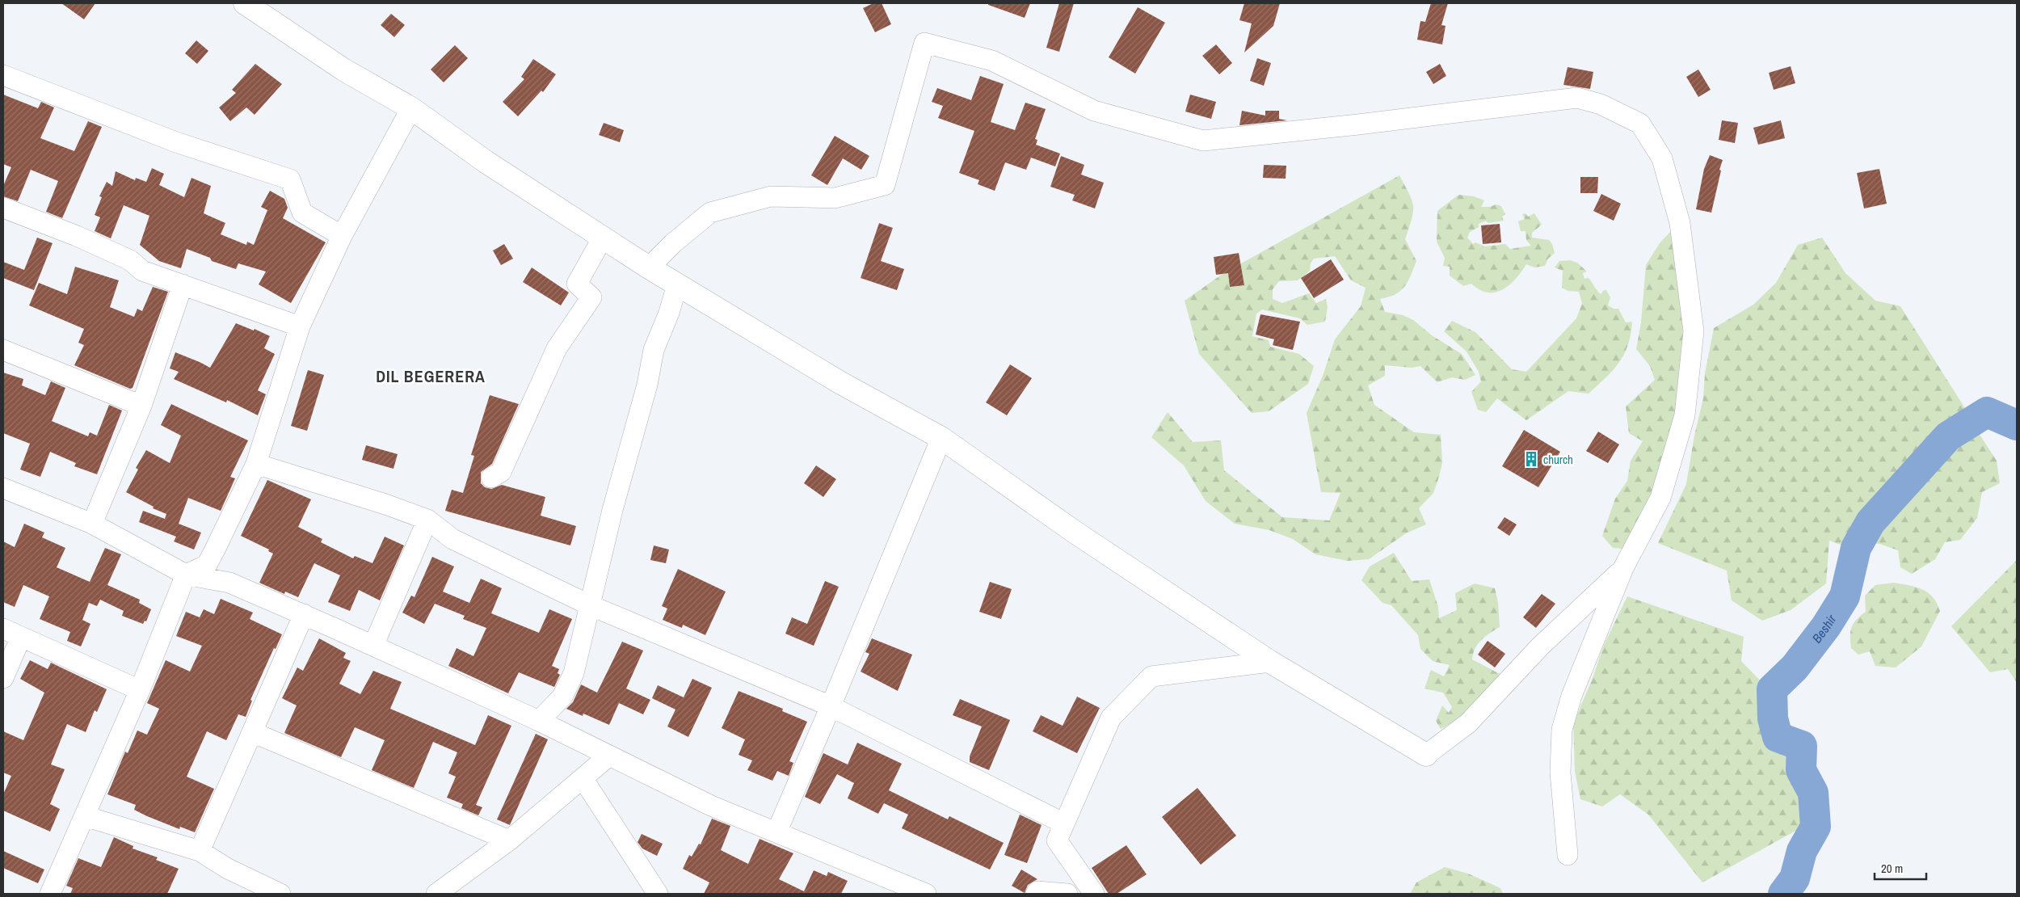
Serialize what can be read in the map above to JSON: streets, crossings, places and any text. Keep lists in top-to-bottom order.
{
  "districts": ["DIL BEGERERA"],
  "water": ["Beshir"],
  "places": {
    "building": ["church"]
  },
  "scale_bar": "20 m"
}
